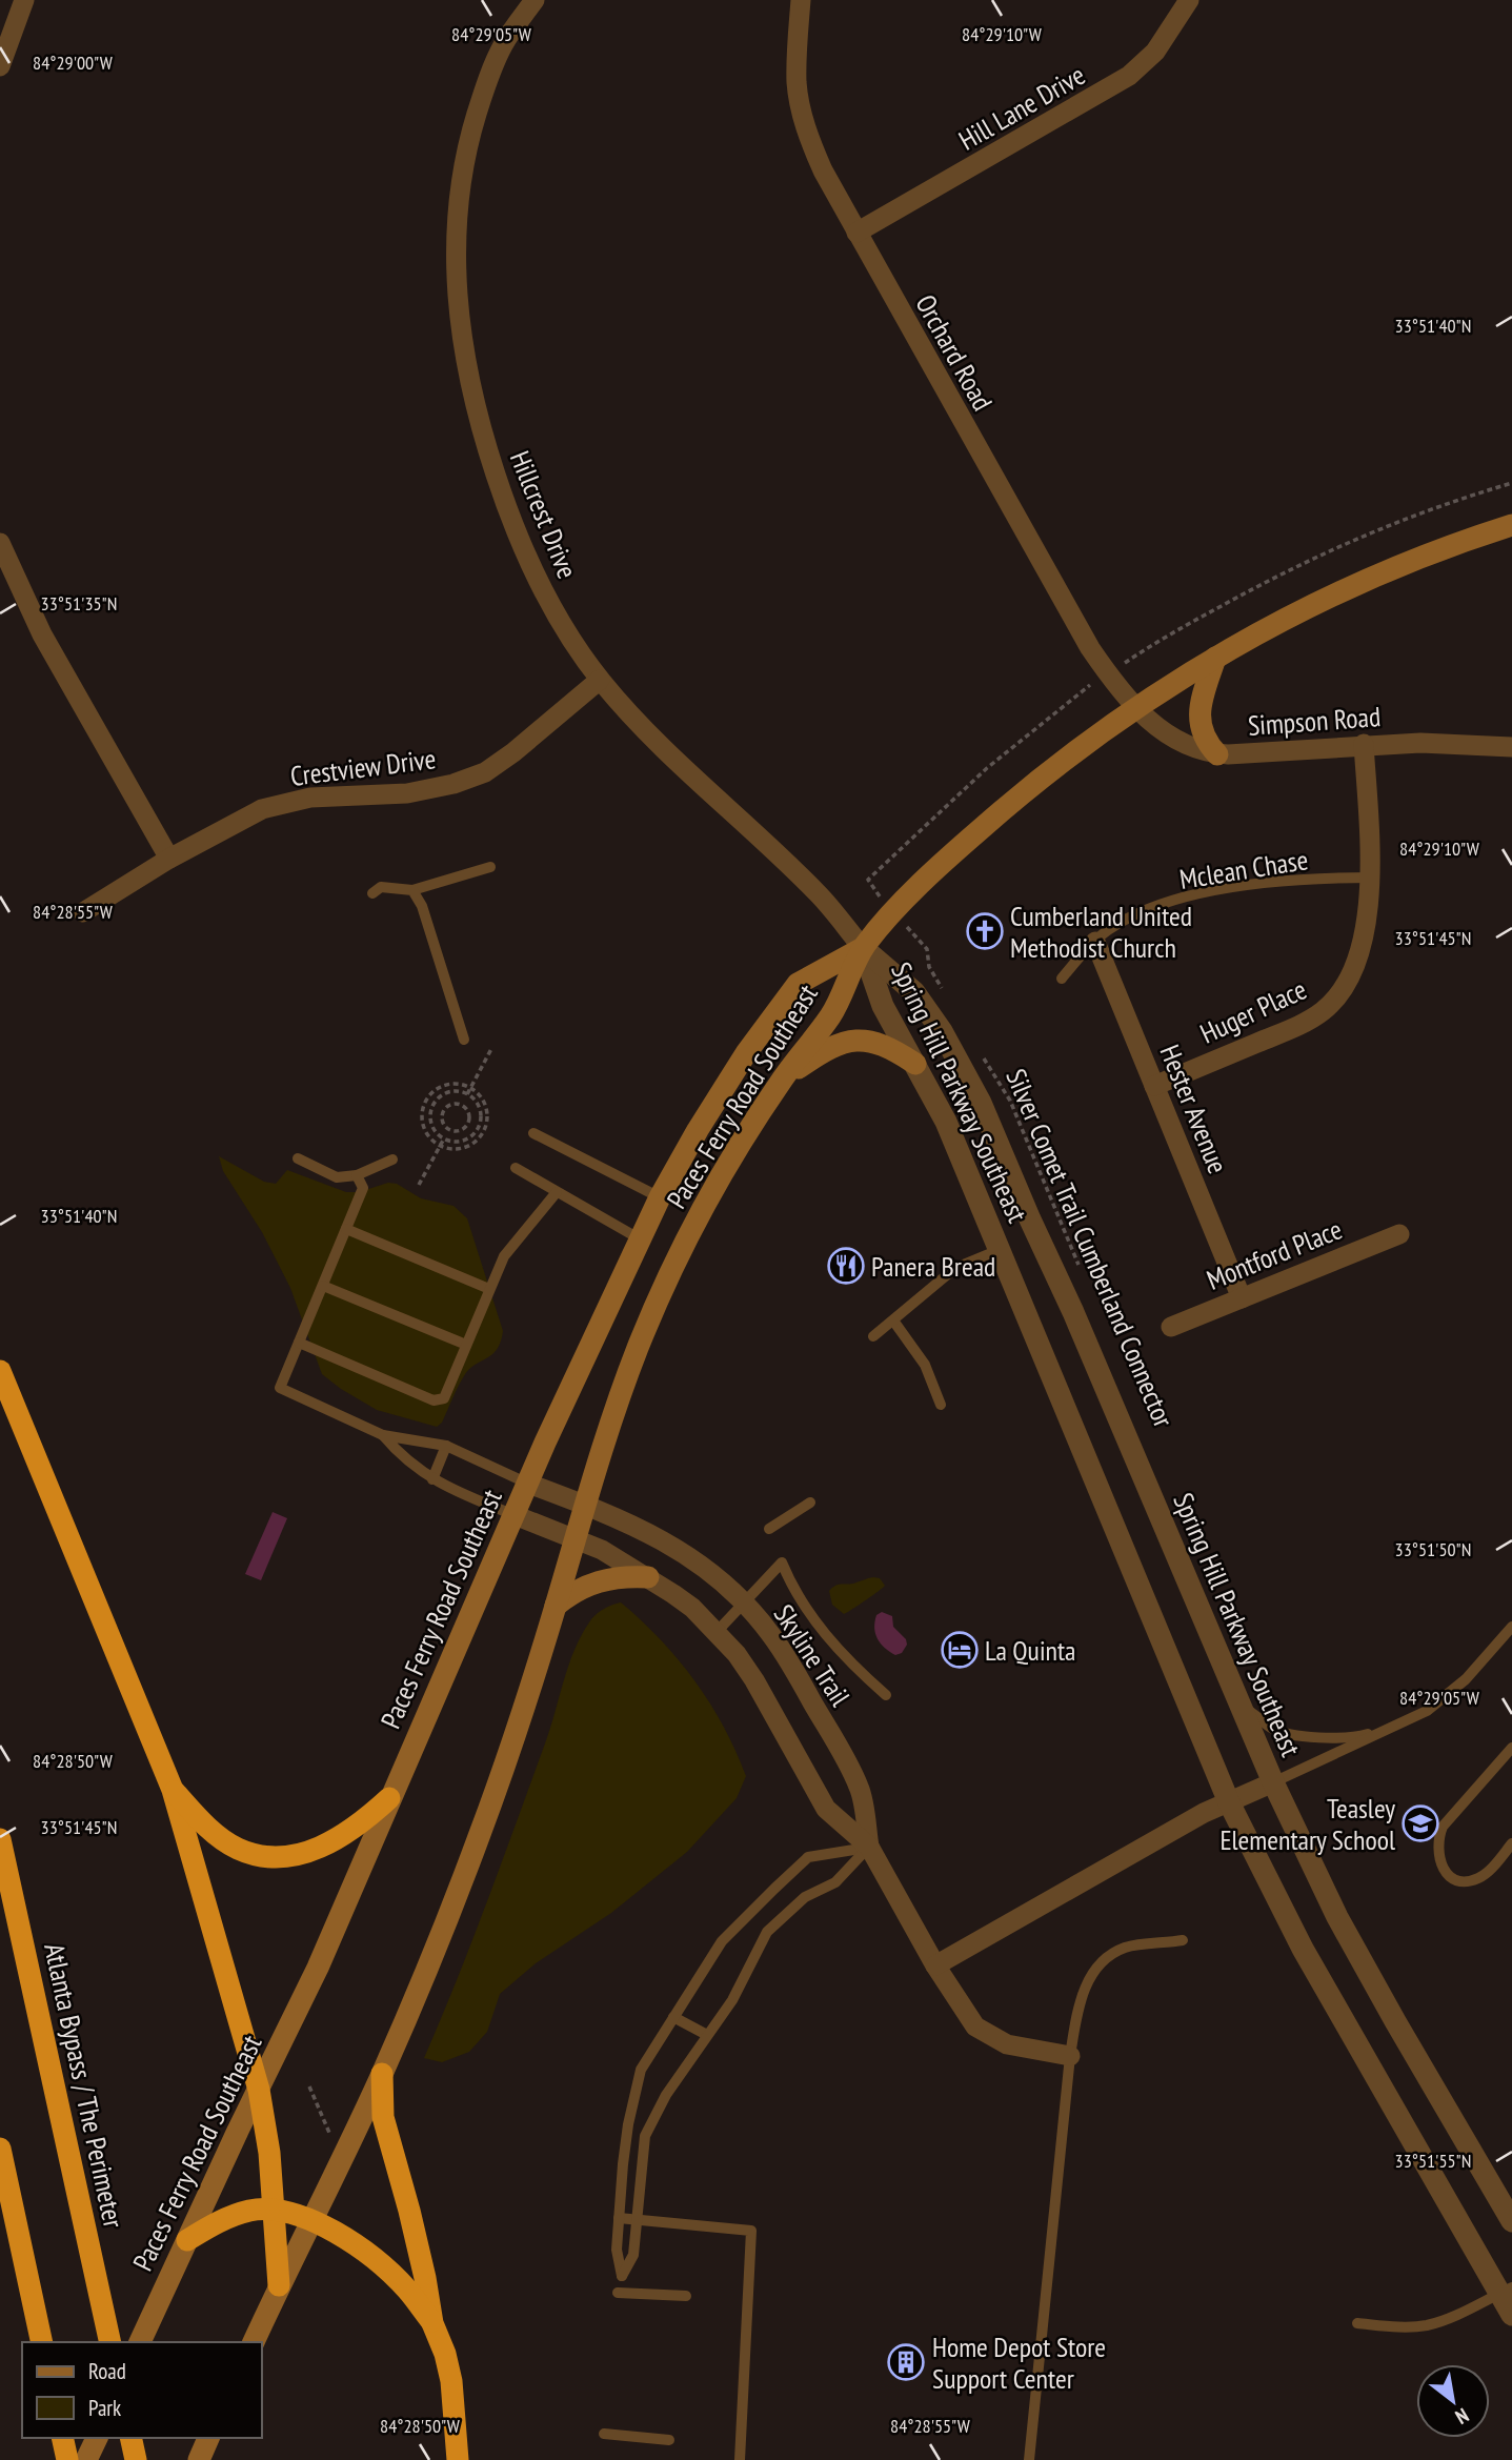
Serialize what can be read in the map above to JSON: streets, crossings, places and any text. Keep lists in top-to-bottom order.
{
  "streets": {
    "highway": ["Atlanta Bypass / The Perimeter"],
    "main road": ["Paces Ferry Road Southeast"],
    "street": [
      "Hill Lane Drive",
      "Orchard Road",
      "Hillcrest Drive",
      "Simpson Road",
      "Crestview Drive",
      "Huger Place",
      "Spring Hill Parkway Southeast",
      "Hester Avenue",
      "Montford Place",
      "Skyline Trail"
    ],
    "lane": ["Mclean Chase"],
    "path": ["Silver Comet Trail Cumberland Connector"]
  },
  "crossings": [
    ["Hill Lane Drive", "Orchard Road"],
    ["Orchard Road", "Simpson Road"],
    ["Orchard Road", "Paces Ferry Road Southeast"],
    ["Hillcrest Drive", "Crestview Drive"],
    ["Hillcrest Drive", "Spring Hill Parkway Southeast"],
    ["Hillcrest Drive", "Paces Ferry Road Southeast"],
    ["Simpson Road", "Huger Place"],
    ["Simpson Road", "Paces Ferry Road Southeast"],
    ["Mclean Chase", "Huger Place"],
    ["Mclean Chase", "Hester Avenue"],
    ["Huger Place", "Hester Avenue"],
    ["Spring Hill Parkway Southeast", "Paces Ferry Road Southeast"],
    ["Paces Ferry Road Southeast", "Skyline Trail"],
    ["Hester Avenue", "Montford Place"]
  ],
  "places": {
    "church": ["Cumberland United Methodist Church"],
    "restaurant": ["Panera Bread"],
    "hotel": ["La Quinta"],
    "school or university": ["Teasley Elementary School"],
    "building": ["Home Depot Store Support Center"]
  },
  "legend": ["Road", "Park"],
  "north": "bottom right",
  "coordinates": [
    "84°29'05\"W",
    "84°29'10\"W",
    "84°29'00\"W",
    "33°51'40\"N",
    "33°51'35\"N",
    "84°28'55\"W",
    "33°51'45\"N",
    "33°51'50\"N",
    "84°28'50\"W",
    "33°51'55\"N"
  ]
}
